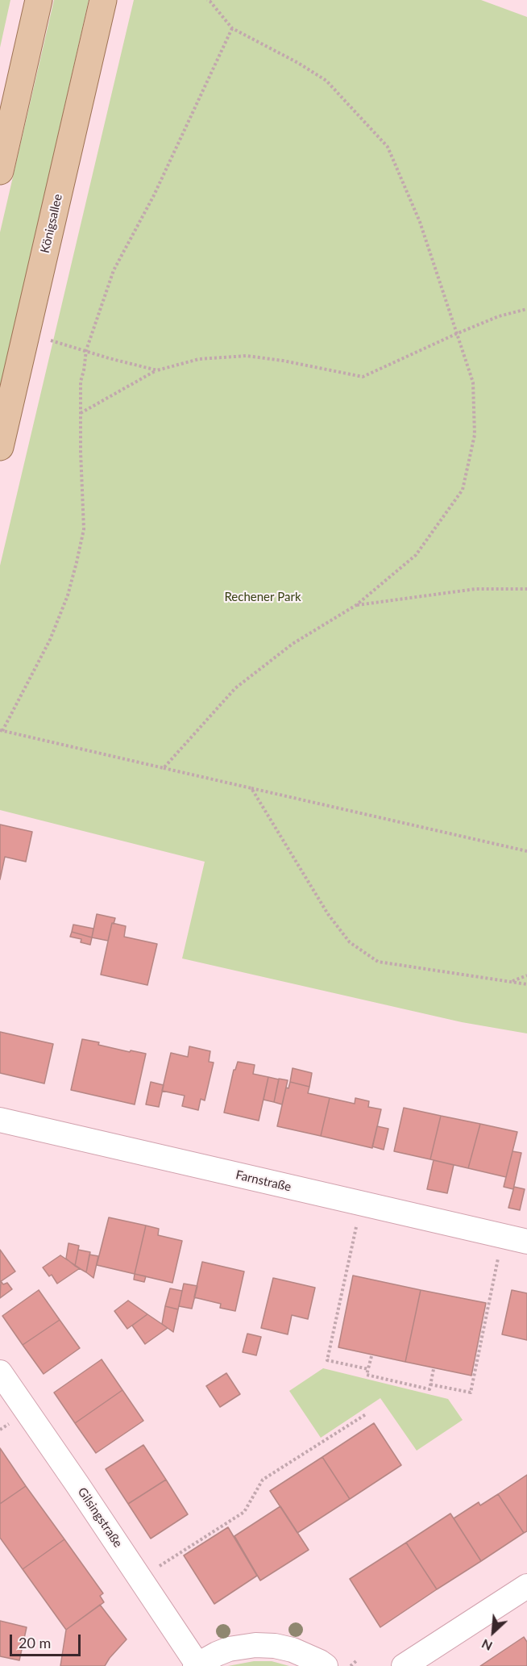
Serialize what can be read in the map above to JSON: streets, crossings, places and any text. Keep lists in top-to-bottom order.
{
  "streets": {
    "main road": ["Königsallee"],
    "street": ["Farnstraße", "Gilsingstraße"]
  },
  "parks": ["Rechener Park"],
  "scale_bar": "20 m",
  "north": "bottom left"
}
